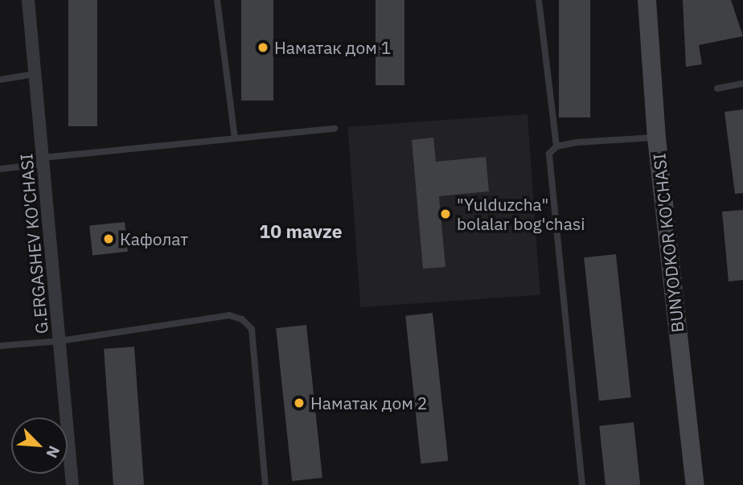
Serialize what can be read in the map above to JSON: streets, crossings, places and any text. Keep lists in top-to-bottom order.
{
  "streets": {
    "main road": ["BUNYODKOR KO'CHASI"],
    "street": ["G.ERGASHEV KO'CHASI"]
  },
  "districts": ["10 mavze"],
  "places": [
    "Наматак дом 1",
    "\"Yulduzcha\" bolalar bog'chasi",
    "Кафолат",
    "Наматак дом 2"
  ],
  "north": "bottom right"
}
